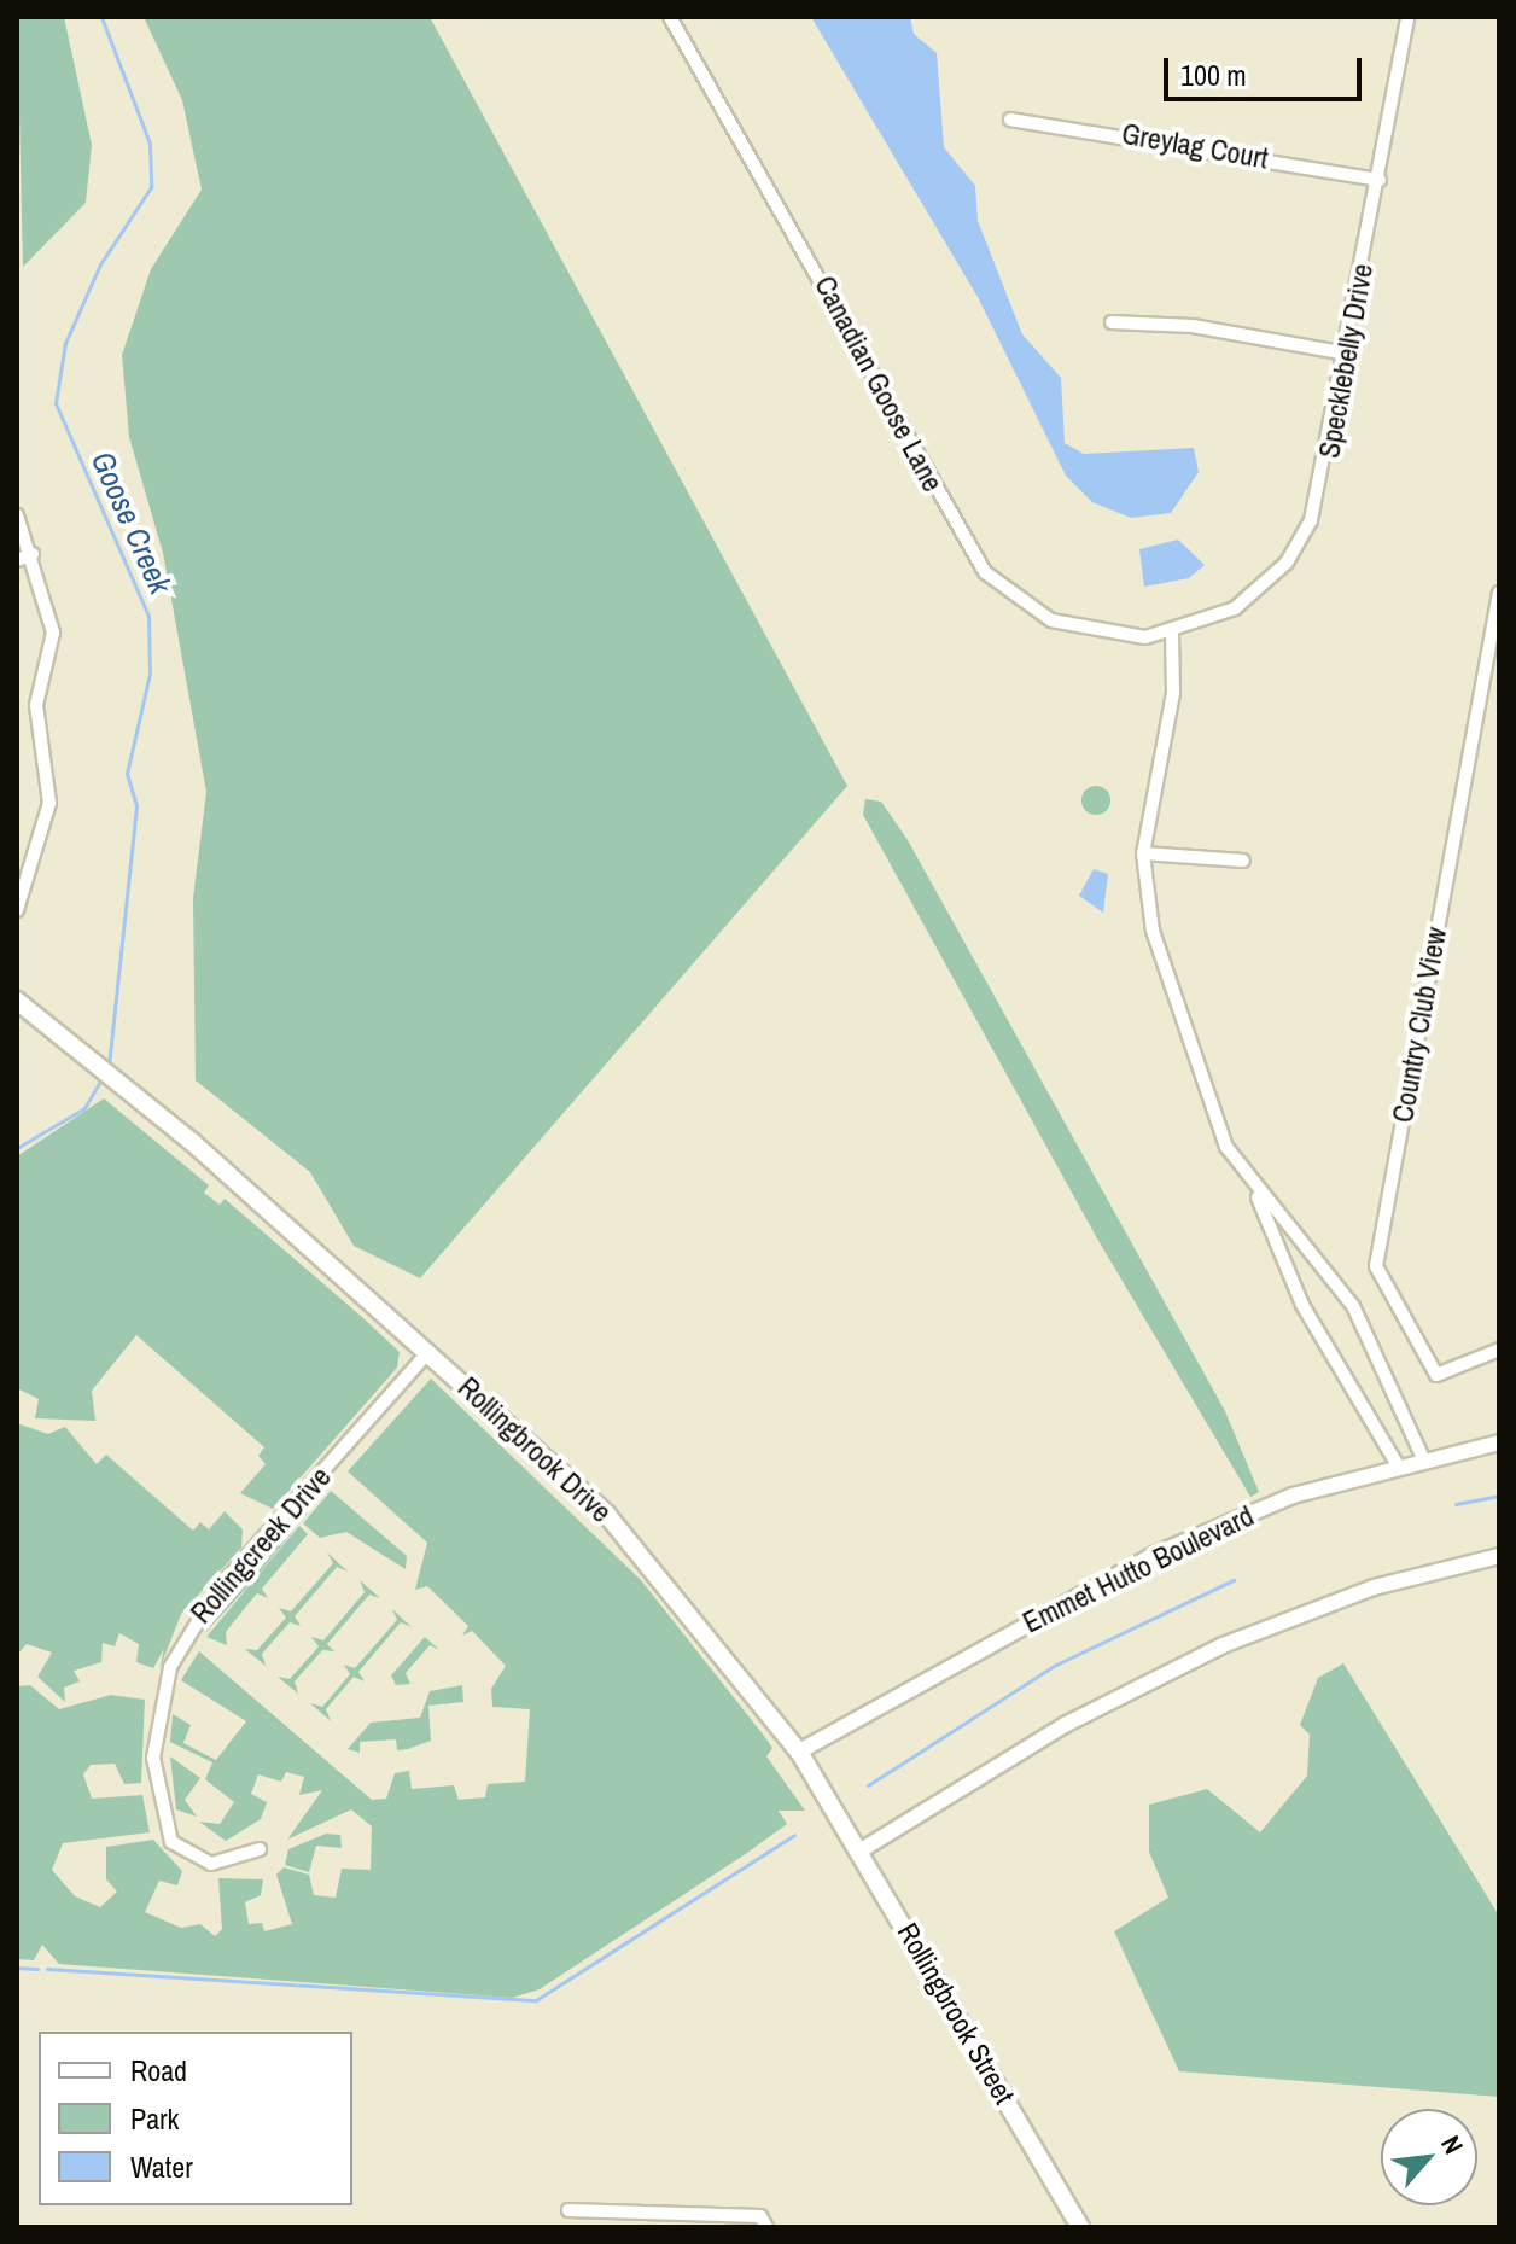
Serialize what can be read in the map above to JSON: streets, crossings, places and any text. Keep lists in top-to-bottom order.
{
  "streets": {
    "main road": ["Rollingbrook Drive", "Rollingbrook Street"],
    "street": [
      "Greylag Court",
      "Specklebelly Drive",
      "Canadian Goose Lane",
      "Country Club View",
      "Rollingcreek Drive",
      "Emmet Hutto Boulevard"
    ]
  },
  "crossings": [
    ["Greylag Court", "Specklebelly Drive"],
    ["Specklebelly Drive", "Canadian Goose Lane"],
    ["Rollingbrook Drive", "Rollingcreek Drive"],
    ["Rollingbrook Drive", "Emmet Hutto Boulevard"],
    ["Rollingbrook Drive", "Rollingbrook Street"]
  ],
  "water": ["Goose Creek"],
  "legend": ["Road", "Park", "Water"],
  "scale_bar": "100 m",
  "north": "top right"
}
